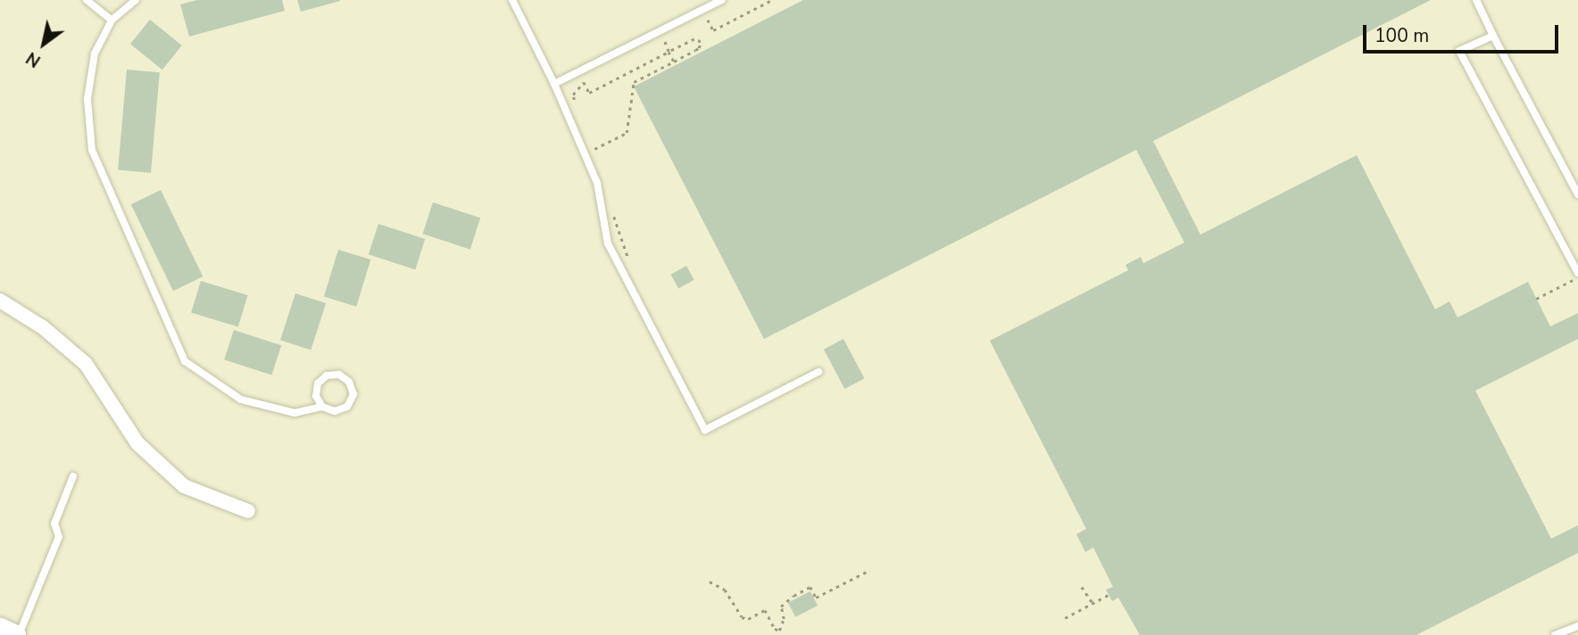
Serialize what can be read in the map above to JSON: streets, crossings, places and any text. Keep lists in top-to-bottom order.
{
  "scale_bar": "100 m",
  "north": "bottom left"
}
